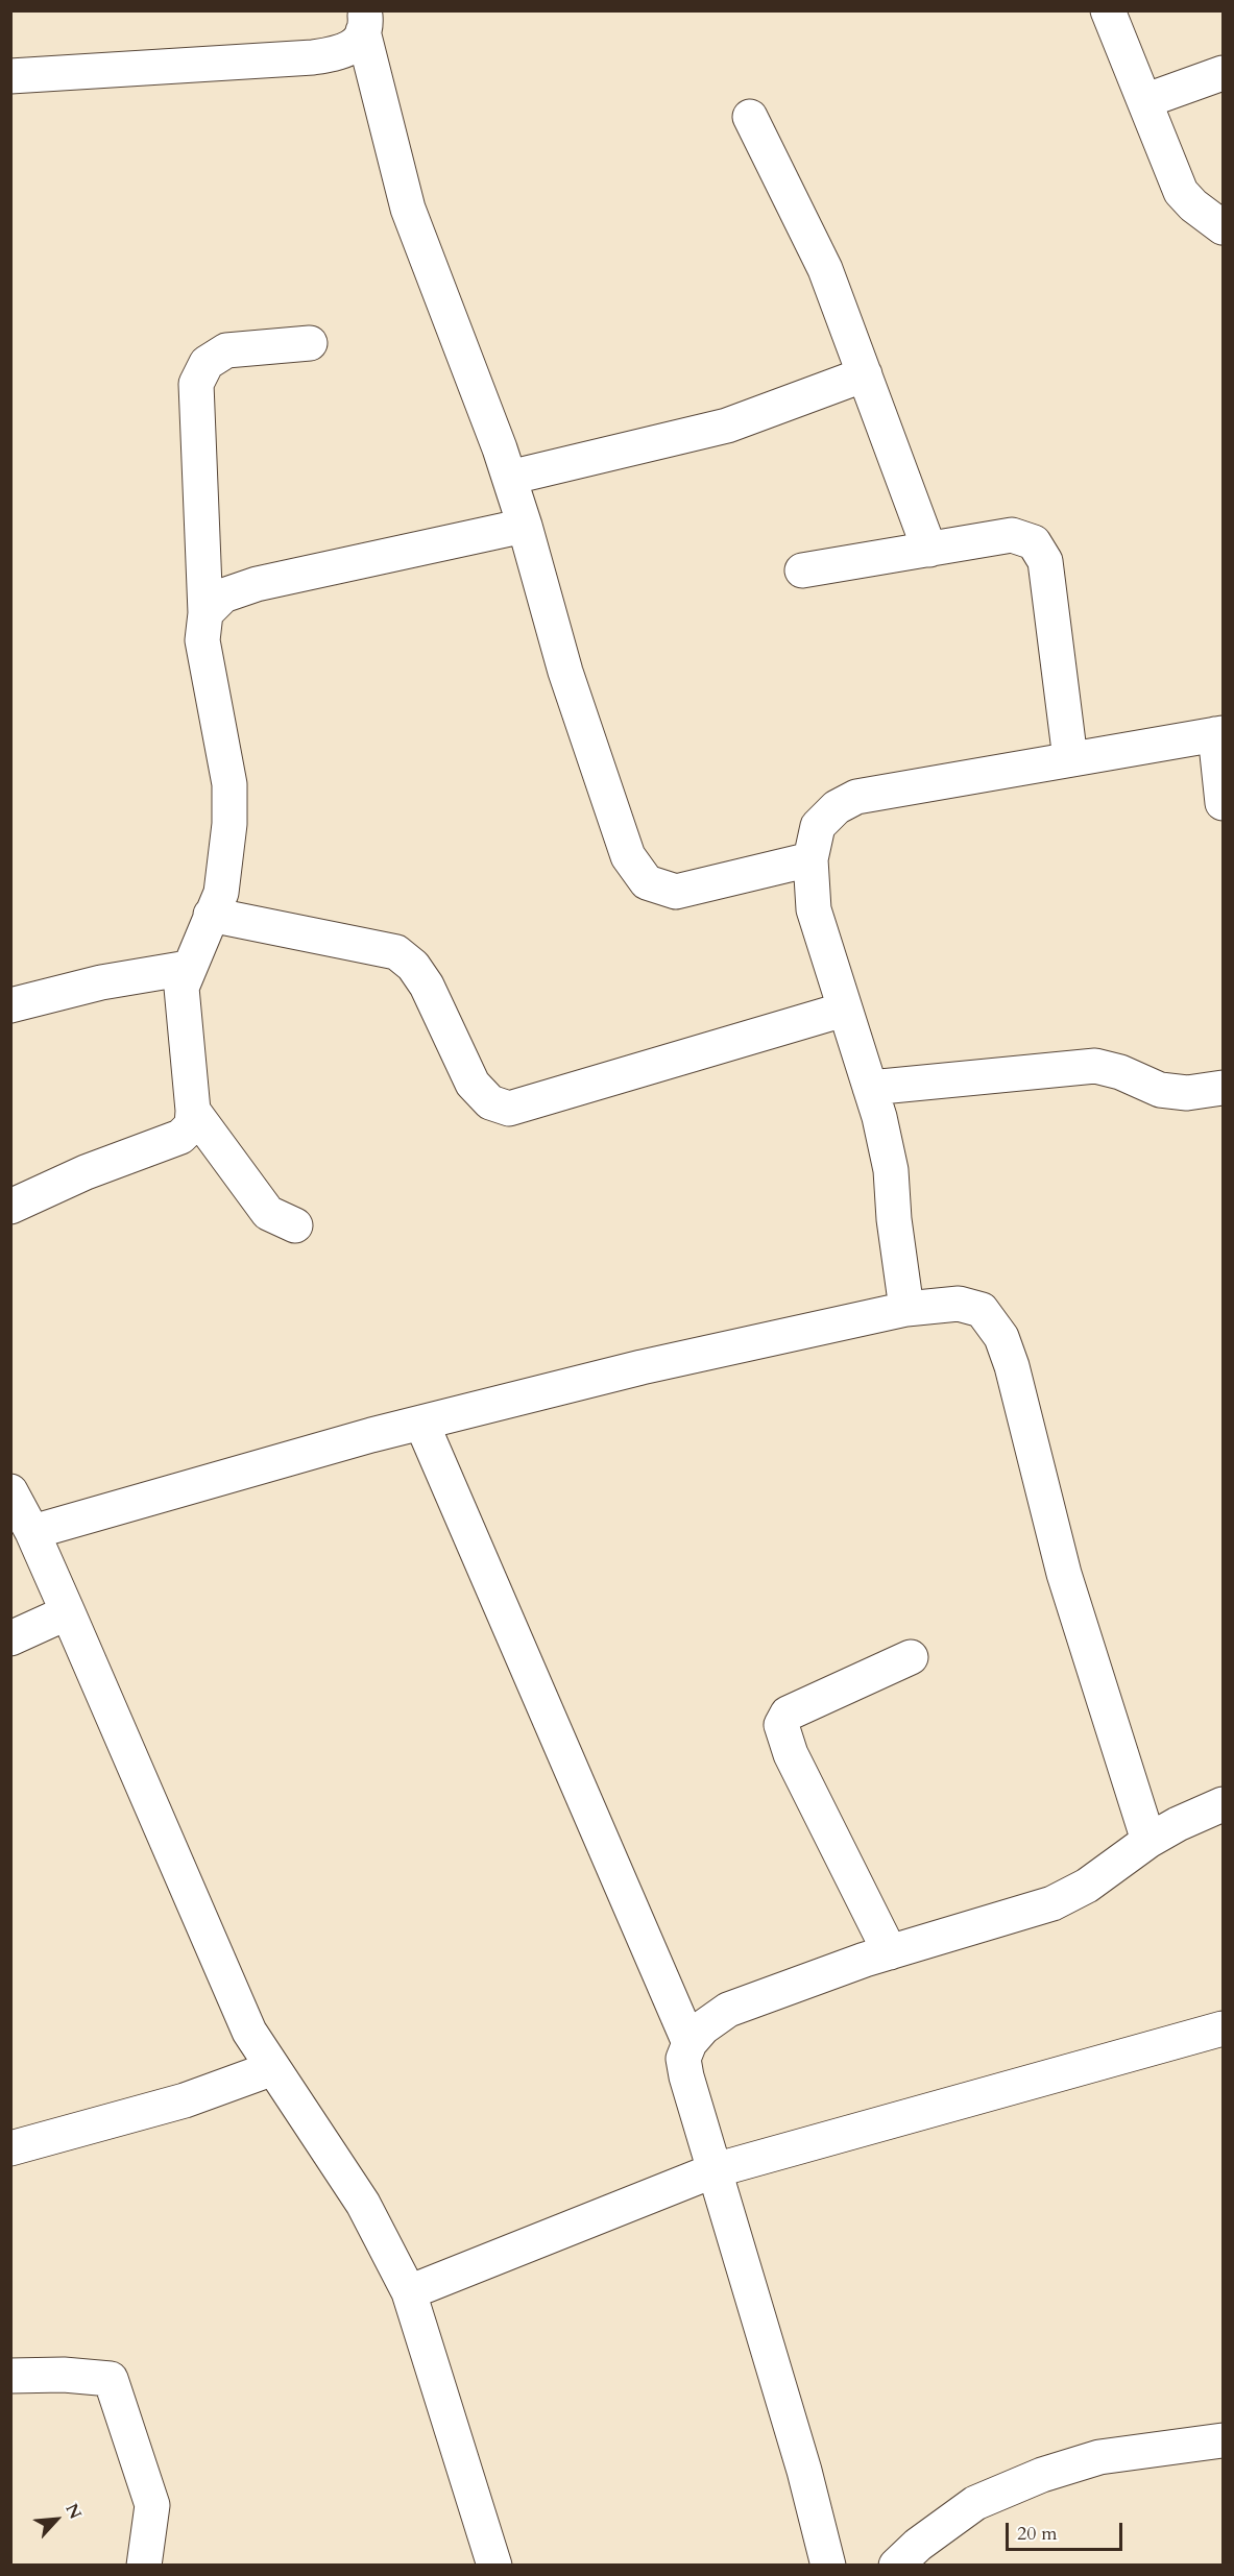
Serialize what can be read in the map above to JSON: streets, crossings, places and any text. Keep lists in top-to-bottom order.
{
  "scale_bar": "20 m",
  "north": "top right"
}
